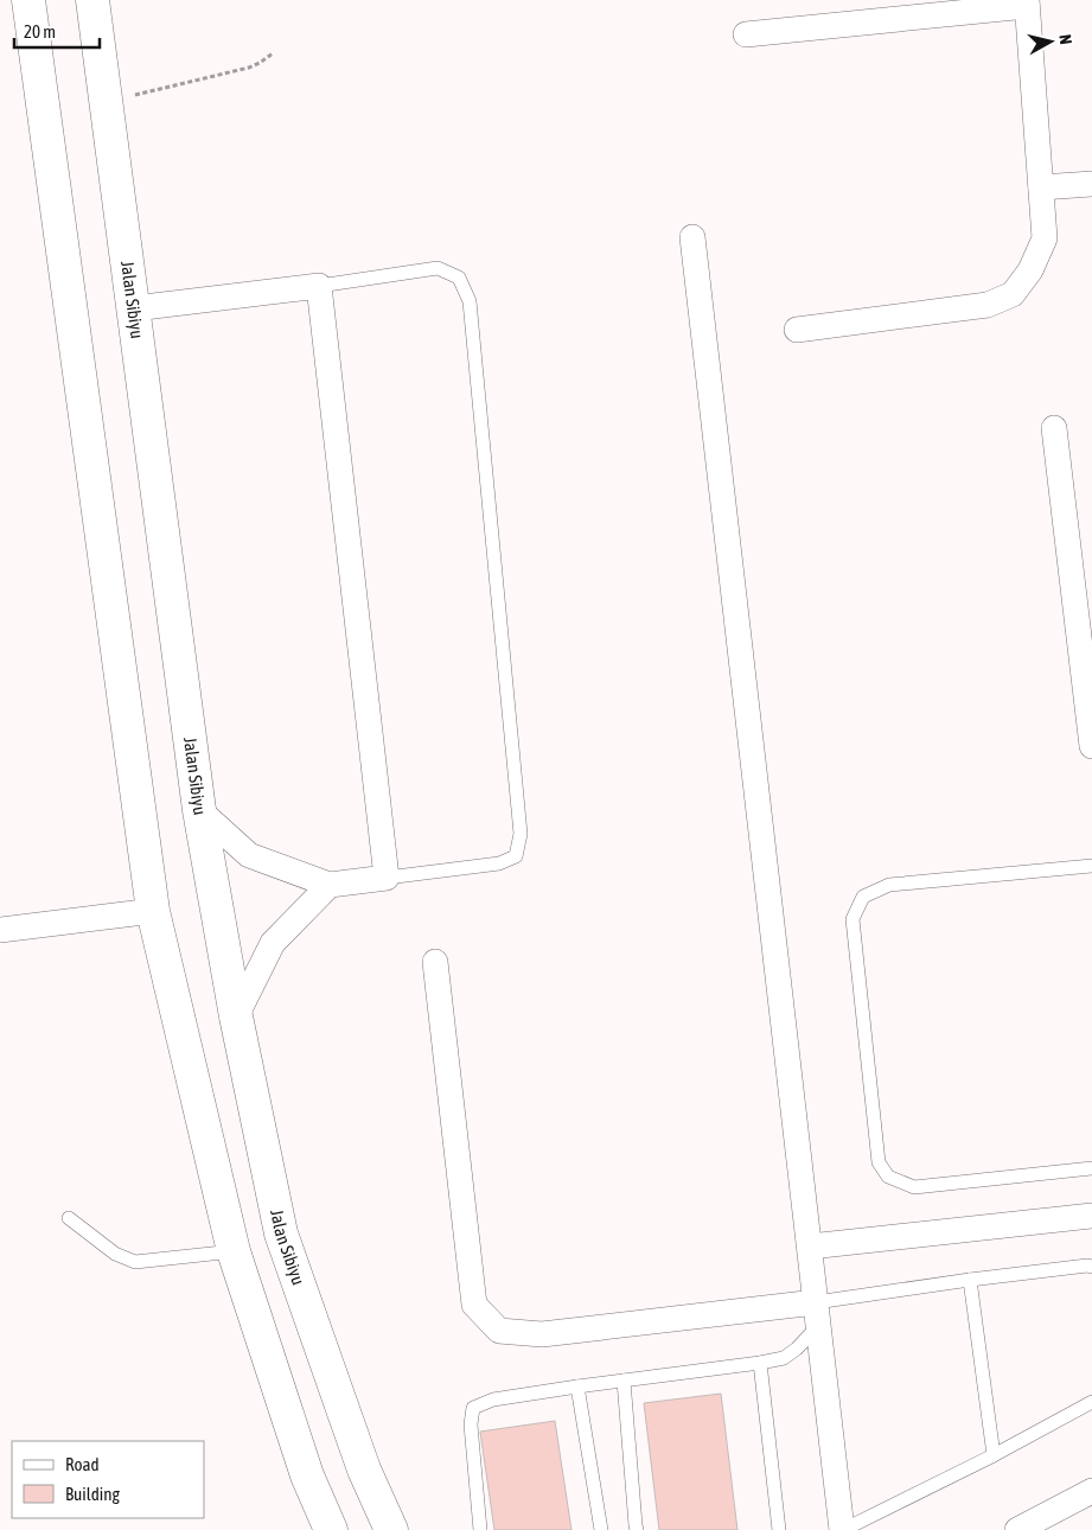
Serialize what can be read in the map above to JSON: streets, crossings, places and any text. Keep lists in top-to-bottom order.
{
  "streets": {
    "main road": ["Jalan Sibiyu"]
  },
  "legend": ["Road", "Building"],
  "scale_bar": "20 m",
  "north": "right"
}
